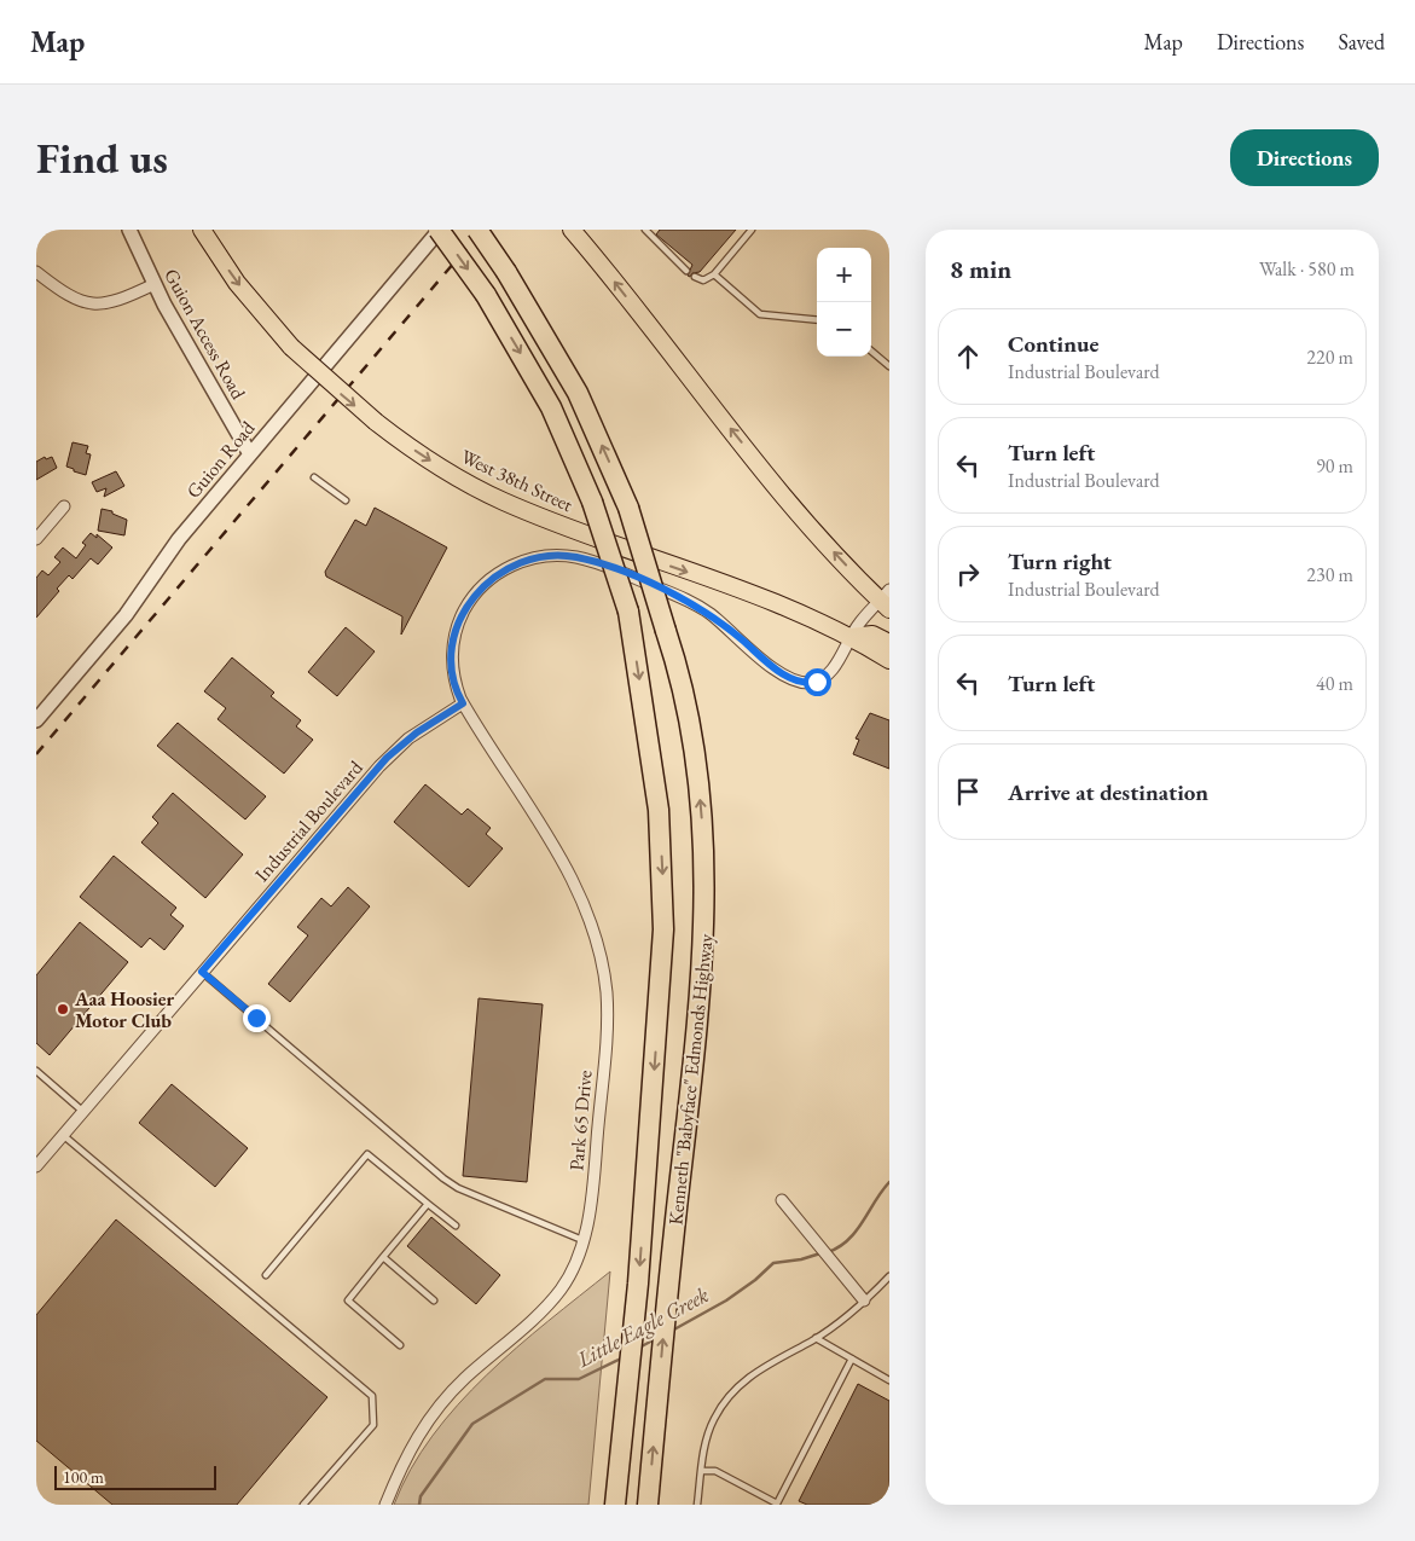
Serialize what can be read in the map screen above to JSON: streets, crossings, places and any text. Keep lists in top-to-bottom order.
{
  "streets": {
    "highway": ["Kenneth \"Babyface\" Edmonds Highway"],
    "main road": ["West 38th Street"],
    "street": [
      "Guion Access Road",
      "Guion Road",
      "Industrial Boulevard",
      "Park 65 Drive"
    ]
  },
  "crossings": [
    ["Guion Access Road", "Guion Road"],
    ["Guion Road", "Kenneth \"Babyface\" Edmonds Highway"],
    ["Industrial Boulevard", "Park 65 Drive"]
  ],
  "one_way": ["West 38th Street"],
  "water": ["Little Eagle Creek"],
  "places": ["Aaa Hoosier Motor Club"],
  "scale_bar": "100 m",
  "page": {
    "header": "Map",
    "nav": ["Map", "Directions", "Saved"],
    "buttons": "Directions",
    "title": "Find us",
    "heading": ["8 min", "Walk · 580 m"],
    "map_buttons": ["+", "−"],
    "list": [
      ["Continue", "Industrial Boulevard", "220 m"],
      ["Turn left", "Industrial Boulevard", "90 m"],
      ["Turn right", "Industrial Boulevard", "230 m"],
      ["Turn left", "40 m"],
      "Arrive at destination"
    ],
    "scale": "100 m"
  }
}
